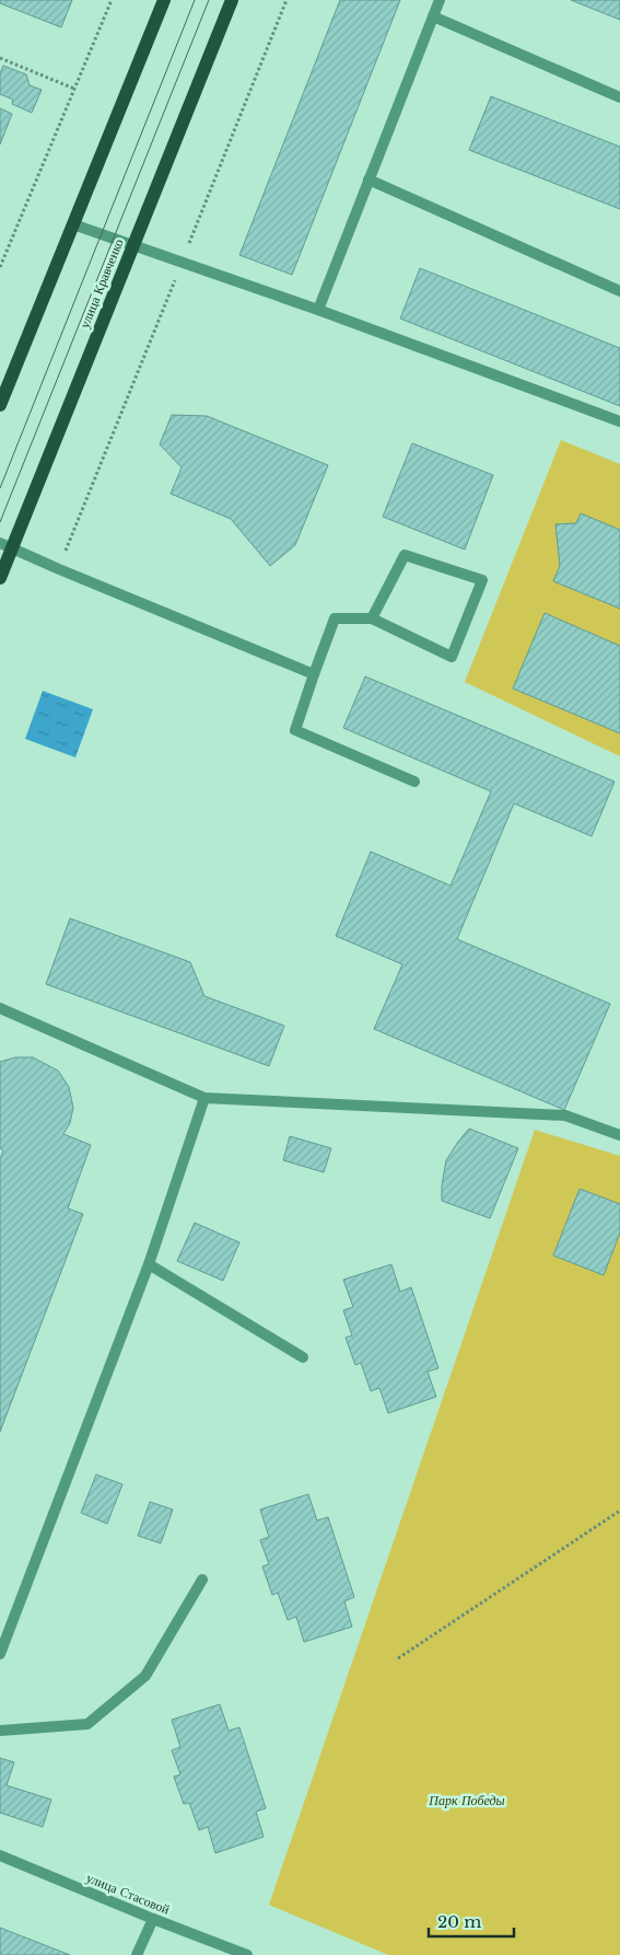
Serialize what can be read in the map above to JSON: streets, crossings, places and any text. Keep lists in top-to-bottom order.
{
  "streets": {
    "main road": ["улица Кравченко"],
    "street": ["улица Стасовой"]
  },
  "parks": ["Парк Победы"],
  "scale_bar": "20 m"
}
